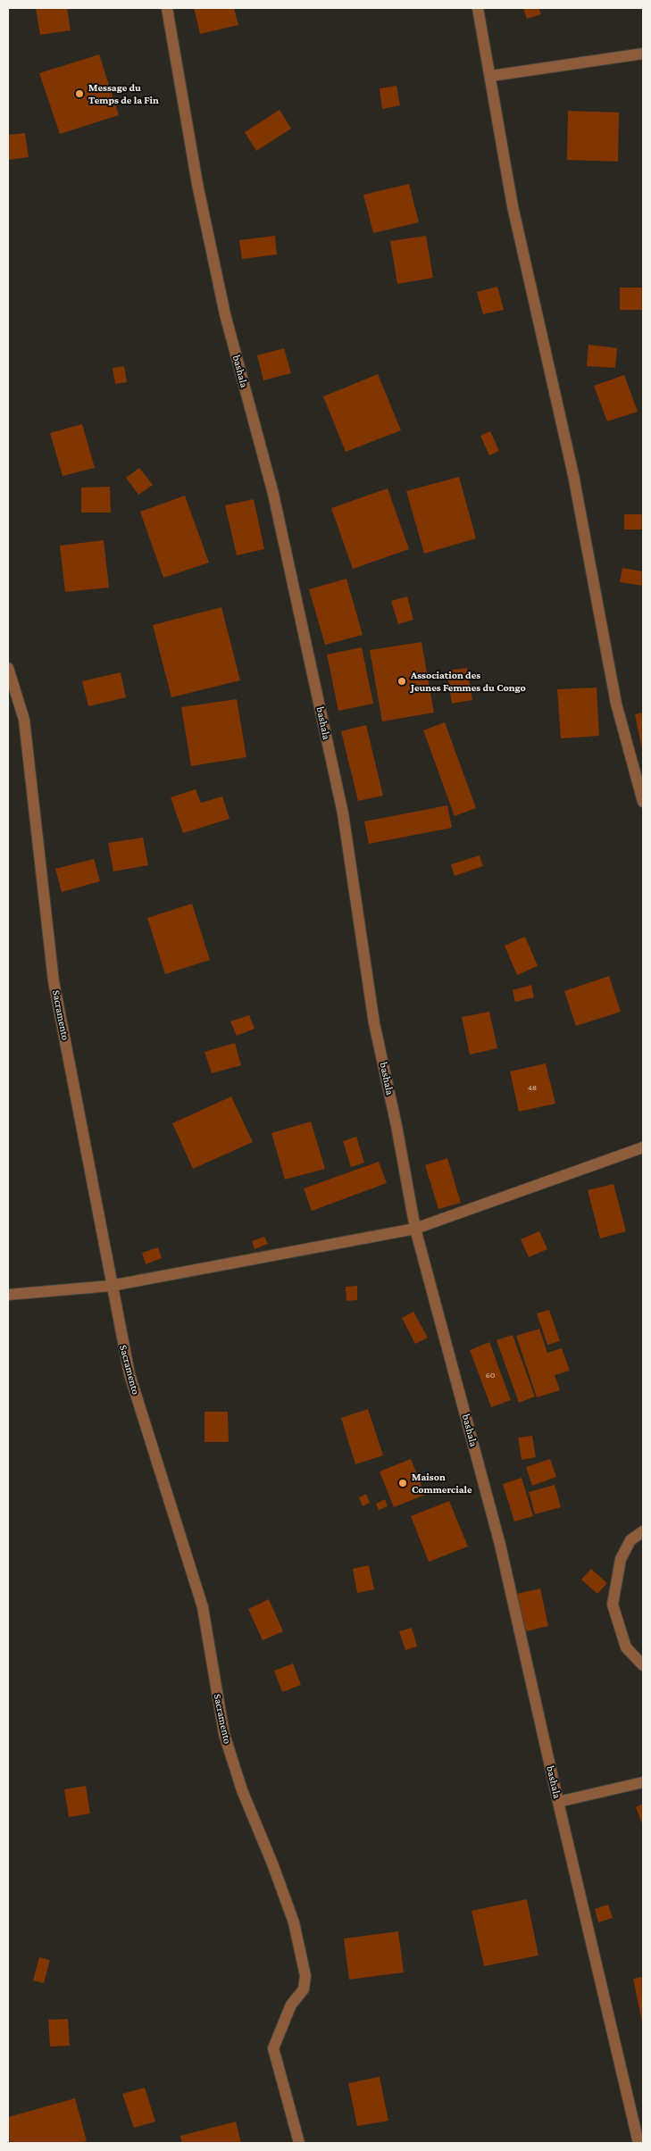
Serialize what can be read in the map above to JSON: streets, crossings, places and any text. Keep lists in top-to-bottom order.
{
  "streets": {
    "street": ["bashala", "Sacramento"]
  },
  "places": ["Message du Temps de la Fin", "Association des Jeunes Femmes du Congo", "Maison Commerciale"],
  "house_numbers": ["48", "60"]
}
